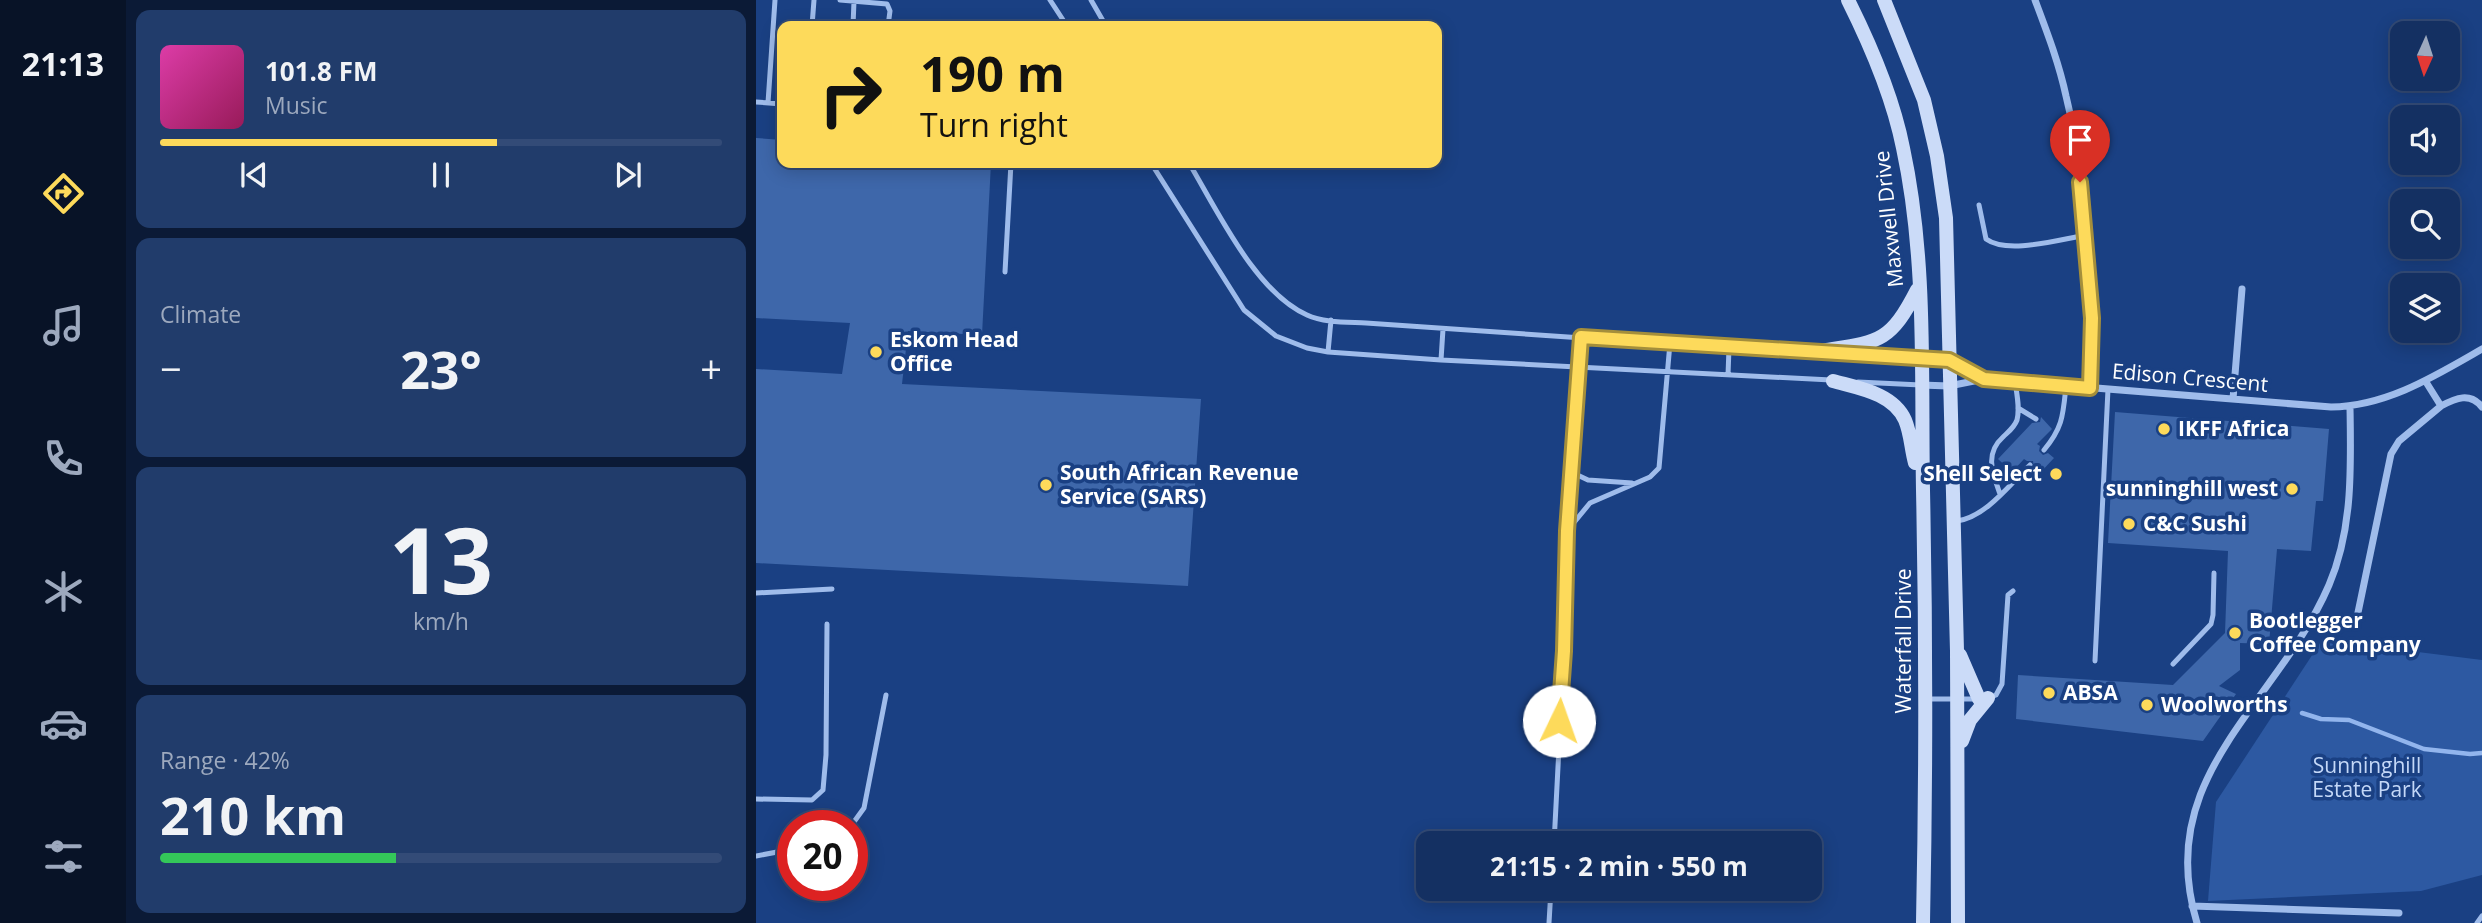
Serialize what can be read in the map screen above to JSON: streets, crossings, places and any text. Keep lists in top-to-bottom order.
{
  "streets": {
    "main road": ["Maxwell Drive", "Waterfall Drive"],
    "street": ["Edison Crescent"]
  },
  "crossings": [
    ["Maxwell Drive", "Edison Crescent"],
    ["Maxwell Drive", "Waterfall Drive"],
    ["Edison Crescent", "Waterfall Drive"]
  ],
  "parks": ["Sunninghill Estate Park"],
  "places": [
    "Eskom Head Office",
    "IKFF Africa",
    "Shell Select",
    "South African Revenue Service (SARS)",
    "sunninghill west",
    "C&C Sushi",
    "Bootlegger Coffee Company",
    "ABSA",
    "Woolworths"
  ],
  "north": "bottom",
  "page": {
    "tabs": "21:13",
    "turn": ["190 m", "Turn right"],
    "song": ["101.8 FM", "Music"],
    "tile": [
      "Climate",
      ["13", "km/h"],
      ["Range · 42%", "210 km"]
    ],
    "heat": ["−", "23°", "+"],
    "limit": "20",
    "trip": "21:15 · 2 min · 550 m"
  }
}
